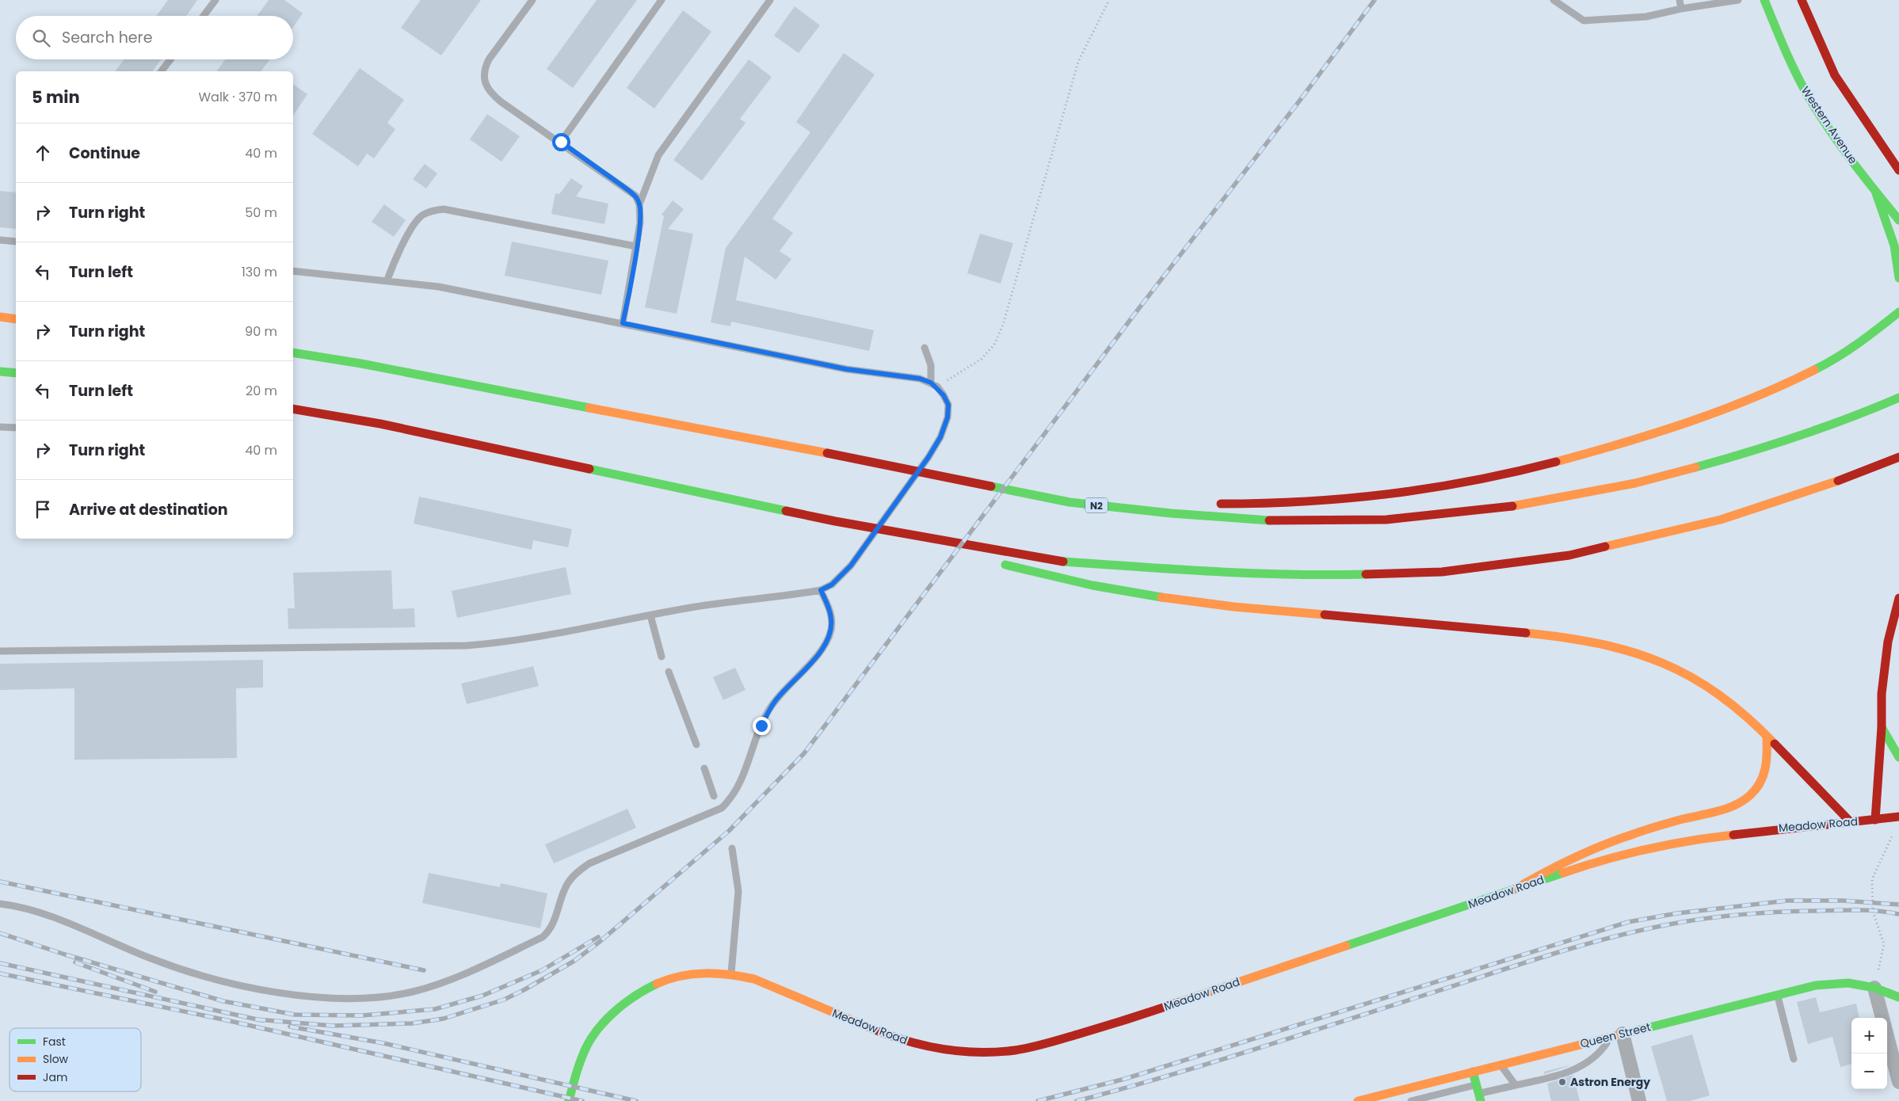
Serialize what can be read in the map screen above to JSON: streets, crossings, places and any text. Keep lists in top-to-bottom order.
{
  "streets": {
    "main road": [
      "Western Avenue",
      "N2",
      "Meadow Road",
      "Queen Street"
    ]
  },
  "places": ["Astron Energy"],
  "legend": ["Fast", "Slow", "Jam"],
  "page": {
    "search": "Search here",
    "heading": ["5 min", "Walk · 370 m"],
    "list": [
      ["Continue", "40 m"],
      ["Turn right", "50 m"],
      ["Turn left", "130 m"],
      ["Turn right", "90 m"],
      ["Turn left", "20 m"],
      ["Turn right", "40 m"],
      "Arrive at destination"
    ],
    "map_buttons": ["+", "−"]
  }
}
